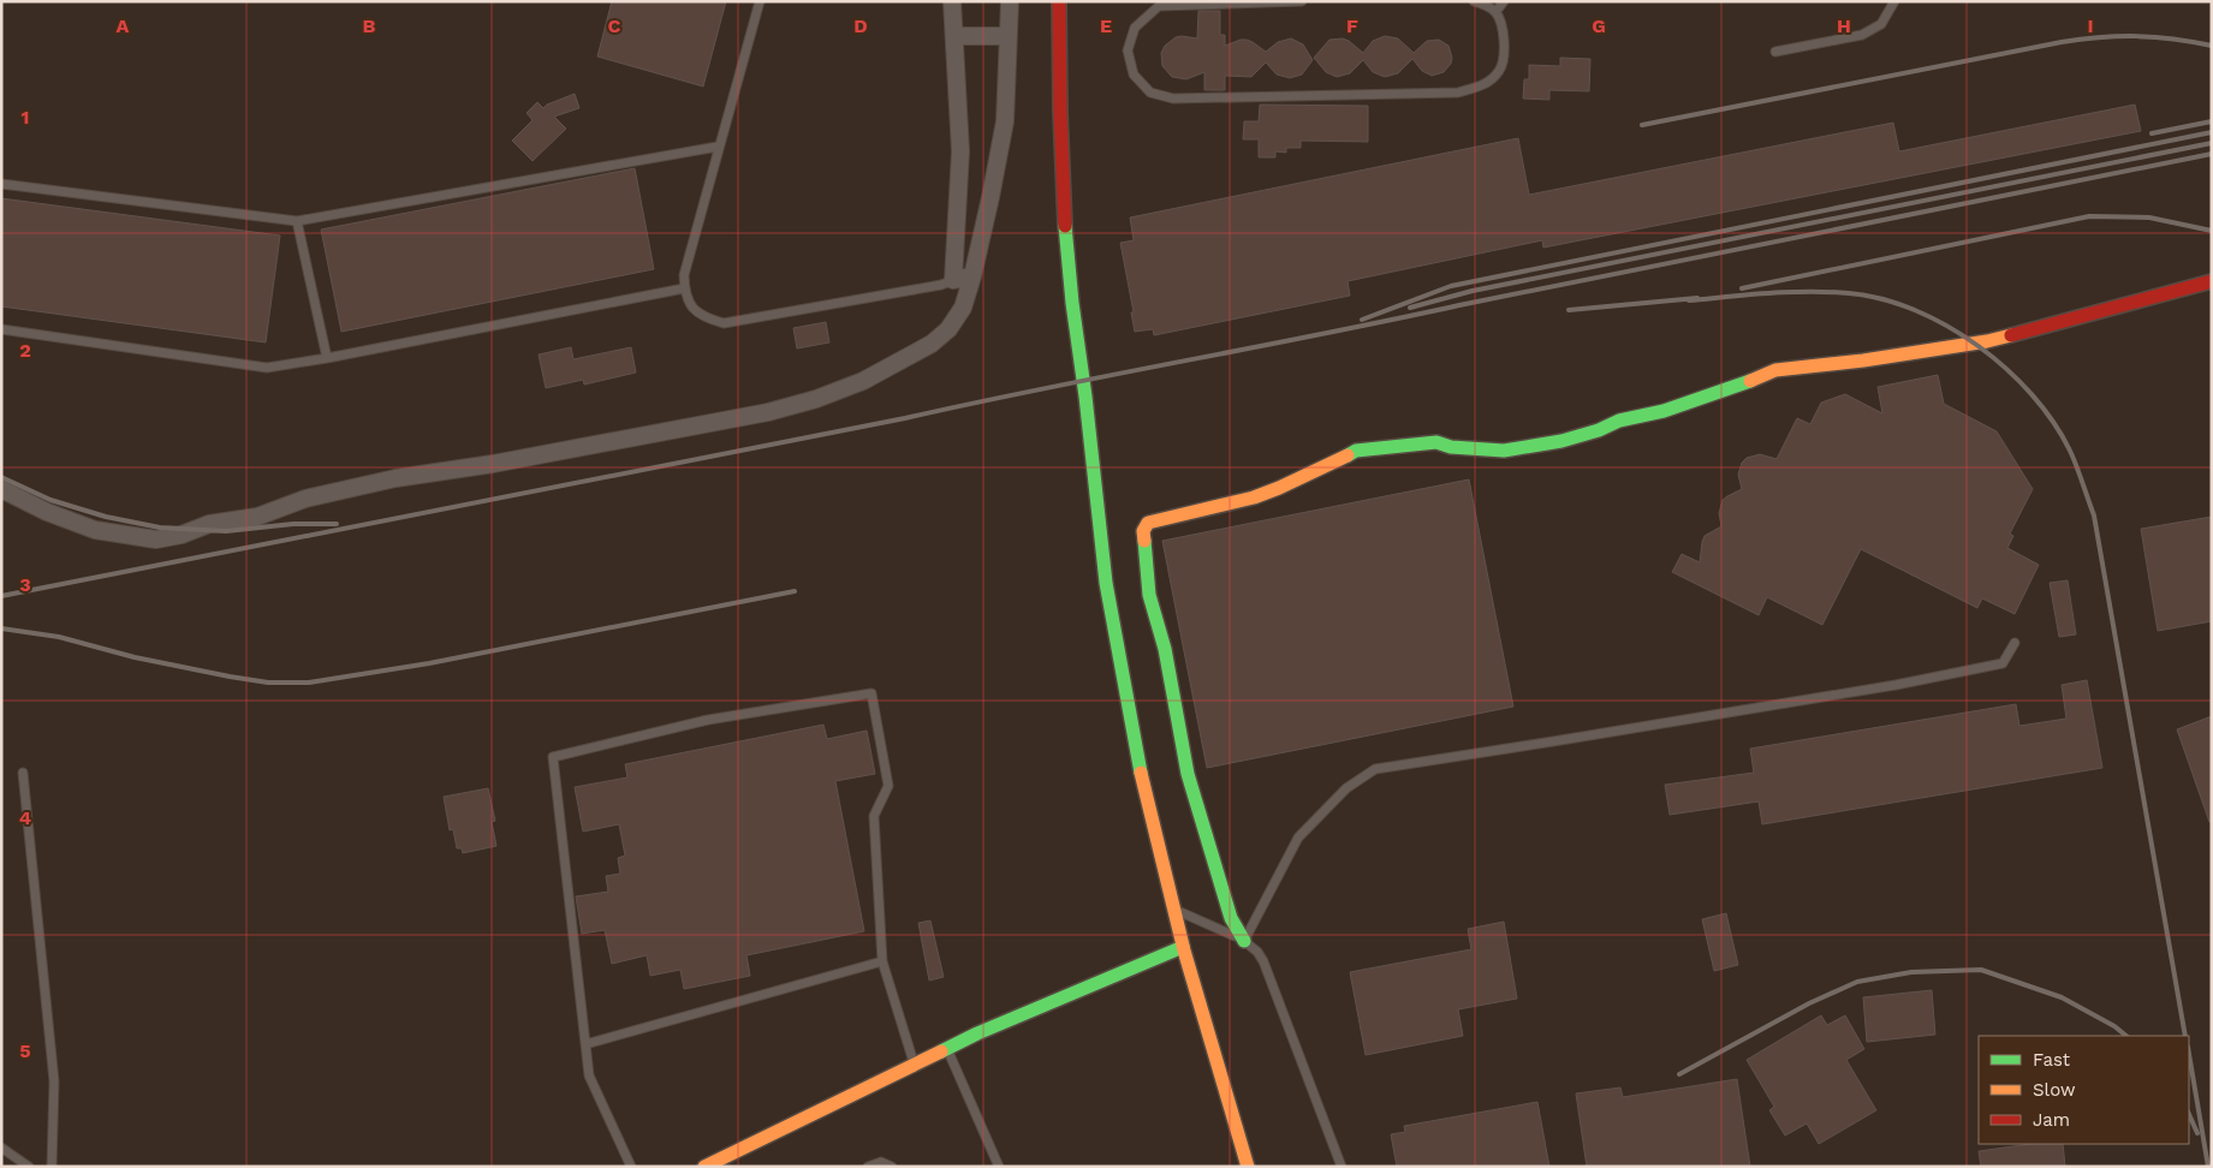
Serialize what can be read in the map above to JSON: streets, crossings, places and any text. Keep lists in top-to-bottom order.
{
  "legend": ["Fast", "Slow", "Jam"],
  "grid": {
    "columns": [
      "A",
      "B",
      "C",
      "D",
      "E",
      "F",
      "G",
      "H",
      "I"
    ],
    "rows": [
      "1",
      "2",
      "3",
      "4",
      "5"
    ]
  }
}
